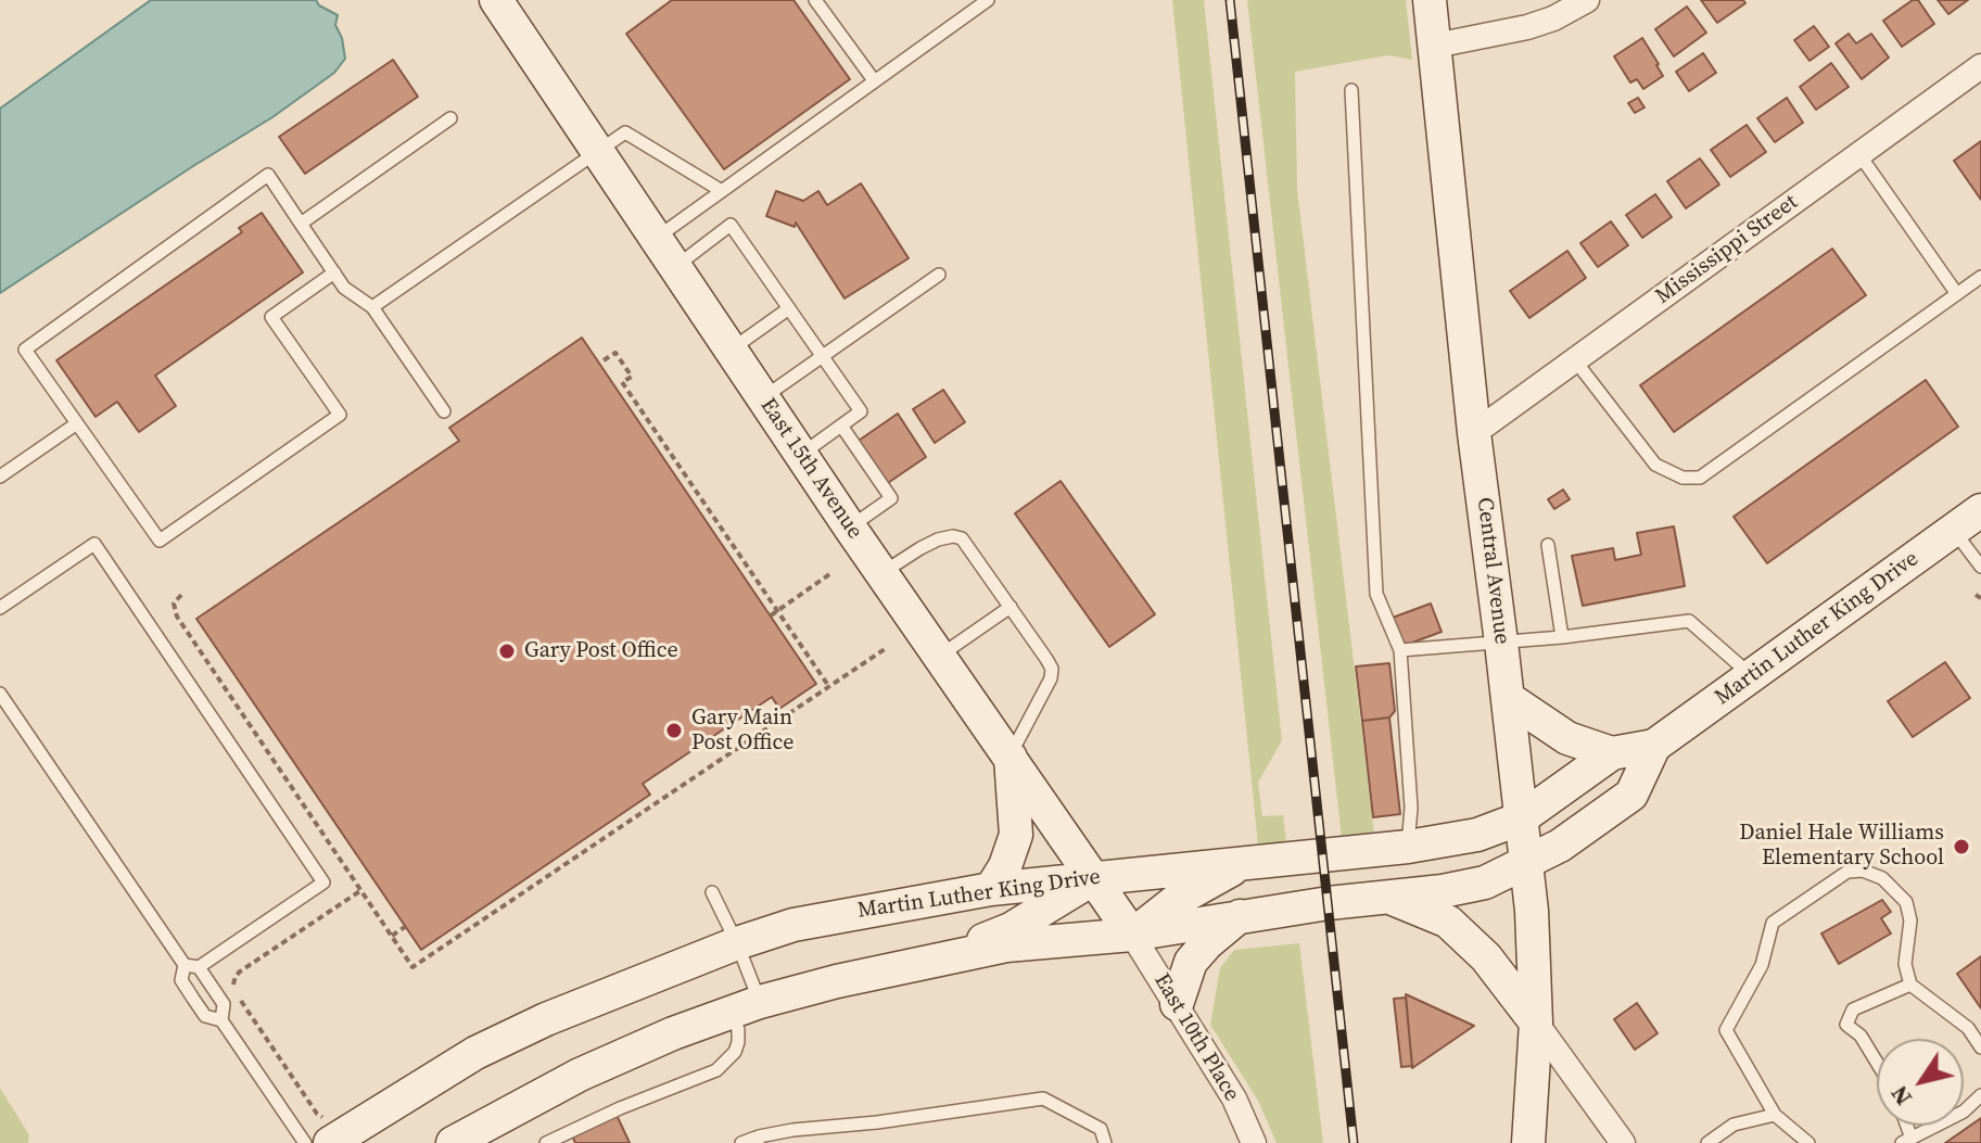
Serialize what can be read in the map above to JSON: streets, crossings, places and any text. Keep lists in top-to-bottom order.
{
  "streets": {
    "main road": ["East 15th Avenue", "Central Avenue", "Martin Luther King Drive"],
    "street": ["Mississippi Street", "East 10th Place"]
  },
  "crossings": [
    ["Mississippi Street", "Central Avenue"],
    ["East 15th Avenue", "Martin Luther King Drive"],
    ["East 15th Avenue", "East 10th Place"],
    ["Central Avenue", "Martin Luther King Drive"],
    ["Martin Luther King Drive", "East 10th Place"]
  ],
  "places": ["Gary Post Office", "Gary Main Post Office", "Daniel Hale Williams Elementary School"],
  "north": "bottom left"
}
